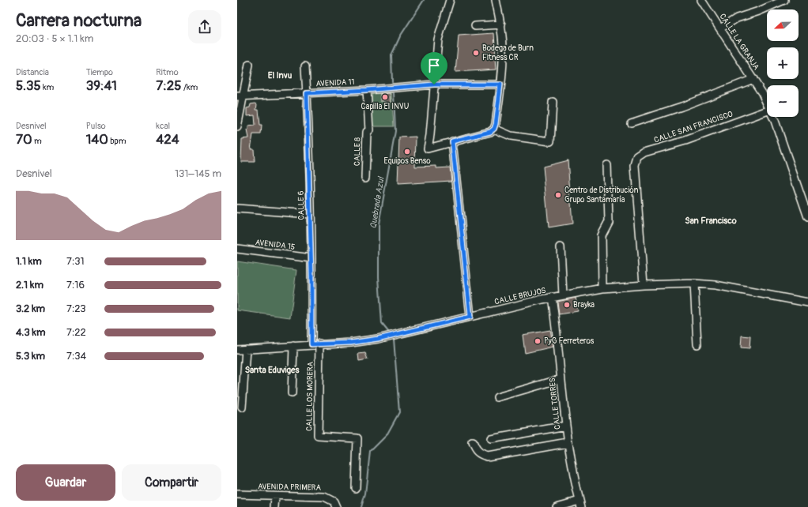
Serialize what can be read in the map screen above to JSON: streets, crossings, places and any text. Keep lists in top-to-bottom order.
{
  "streets": {
    "street": [
      "CALLE LA GRANJA",
      "AVENIDA 11",
      "CALLE SAN FRANCISCO",
      "CALLE 8",
      "CALLE 6",
      "AVENIDA 15",
      "CALLE BRUJOS",
      "CALLE LOS MORERA",
      "CALLE TORRES",
      "AVENIDA PRIMERA"
    ]
  },
  "crossings": [
    ["AVENIDA 11", "CALLE 8"],
    ["AVENIDA 11", "CALLE 6"],
    ["CALLE SAN FRANCISCO", "CALLE BRUJOS"],
    ["CALLE 6", "AVENIDA 15"],
    ["CALLE 6", "CALLE BRUJOS"],
    ["CALLE BRUJOS", "CALLE LOS MORERA"],
    ["CALLE BRUJOS", "CALLE TORRES"]
  ],
  "districts": ["El Invu", "San Francisco", "Santa Eduviges"],
  "water": ["Quebrada Azul"],
  "places": [
    "Bodega de Burn Fitness CR",
    "Capilla El INVU",
    "Equipos Benso",
    "Centro de Distribución Grupo Santamaría",
    "Brayka",
    "PyG Ferreteros"
  ],
  "north": "left",
  "page": {
    "heading": ["Carrera nocturna", "20:03 · 5 × 1.1 km"],
    "map_buttons": ["+", "−"],
    "stats": [
      ["Distancia", "5.35 km"],
      ["Tiempo", "39:41"],
      ["Ritmo", "7:25 /km"],
      ["Desnivel", "70 m"],
      ["Pulso", "140 bpm"],
      ["kcal", "424"]
    ],
    "chart": ["Desnivel", "131–145 m"],
    "list": [
      {
        "name": "1.1 km",
        "note": "7:31"
      },
      {
        "name": "2.1 km",
        "note": "7:16"
      },
      {
        "name": "3.2 km",
        "note": "7:23"
      },
      {
        "name": "4.3 km",
        "note": "7:22"
      },
      {
        "name": "5.3 km",
        "note": "7:34"
      }
    ],
    "buttons": ["Guardar", "Compartir"]
  }
}
